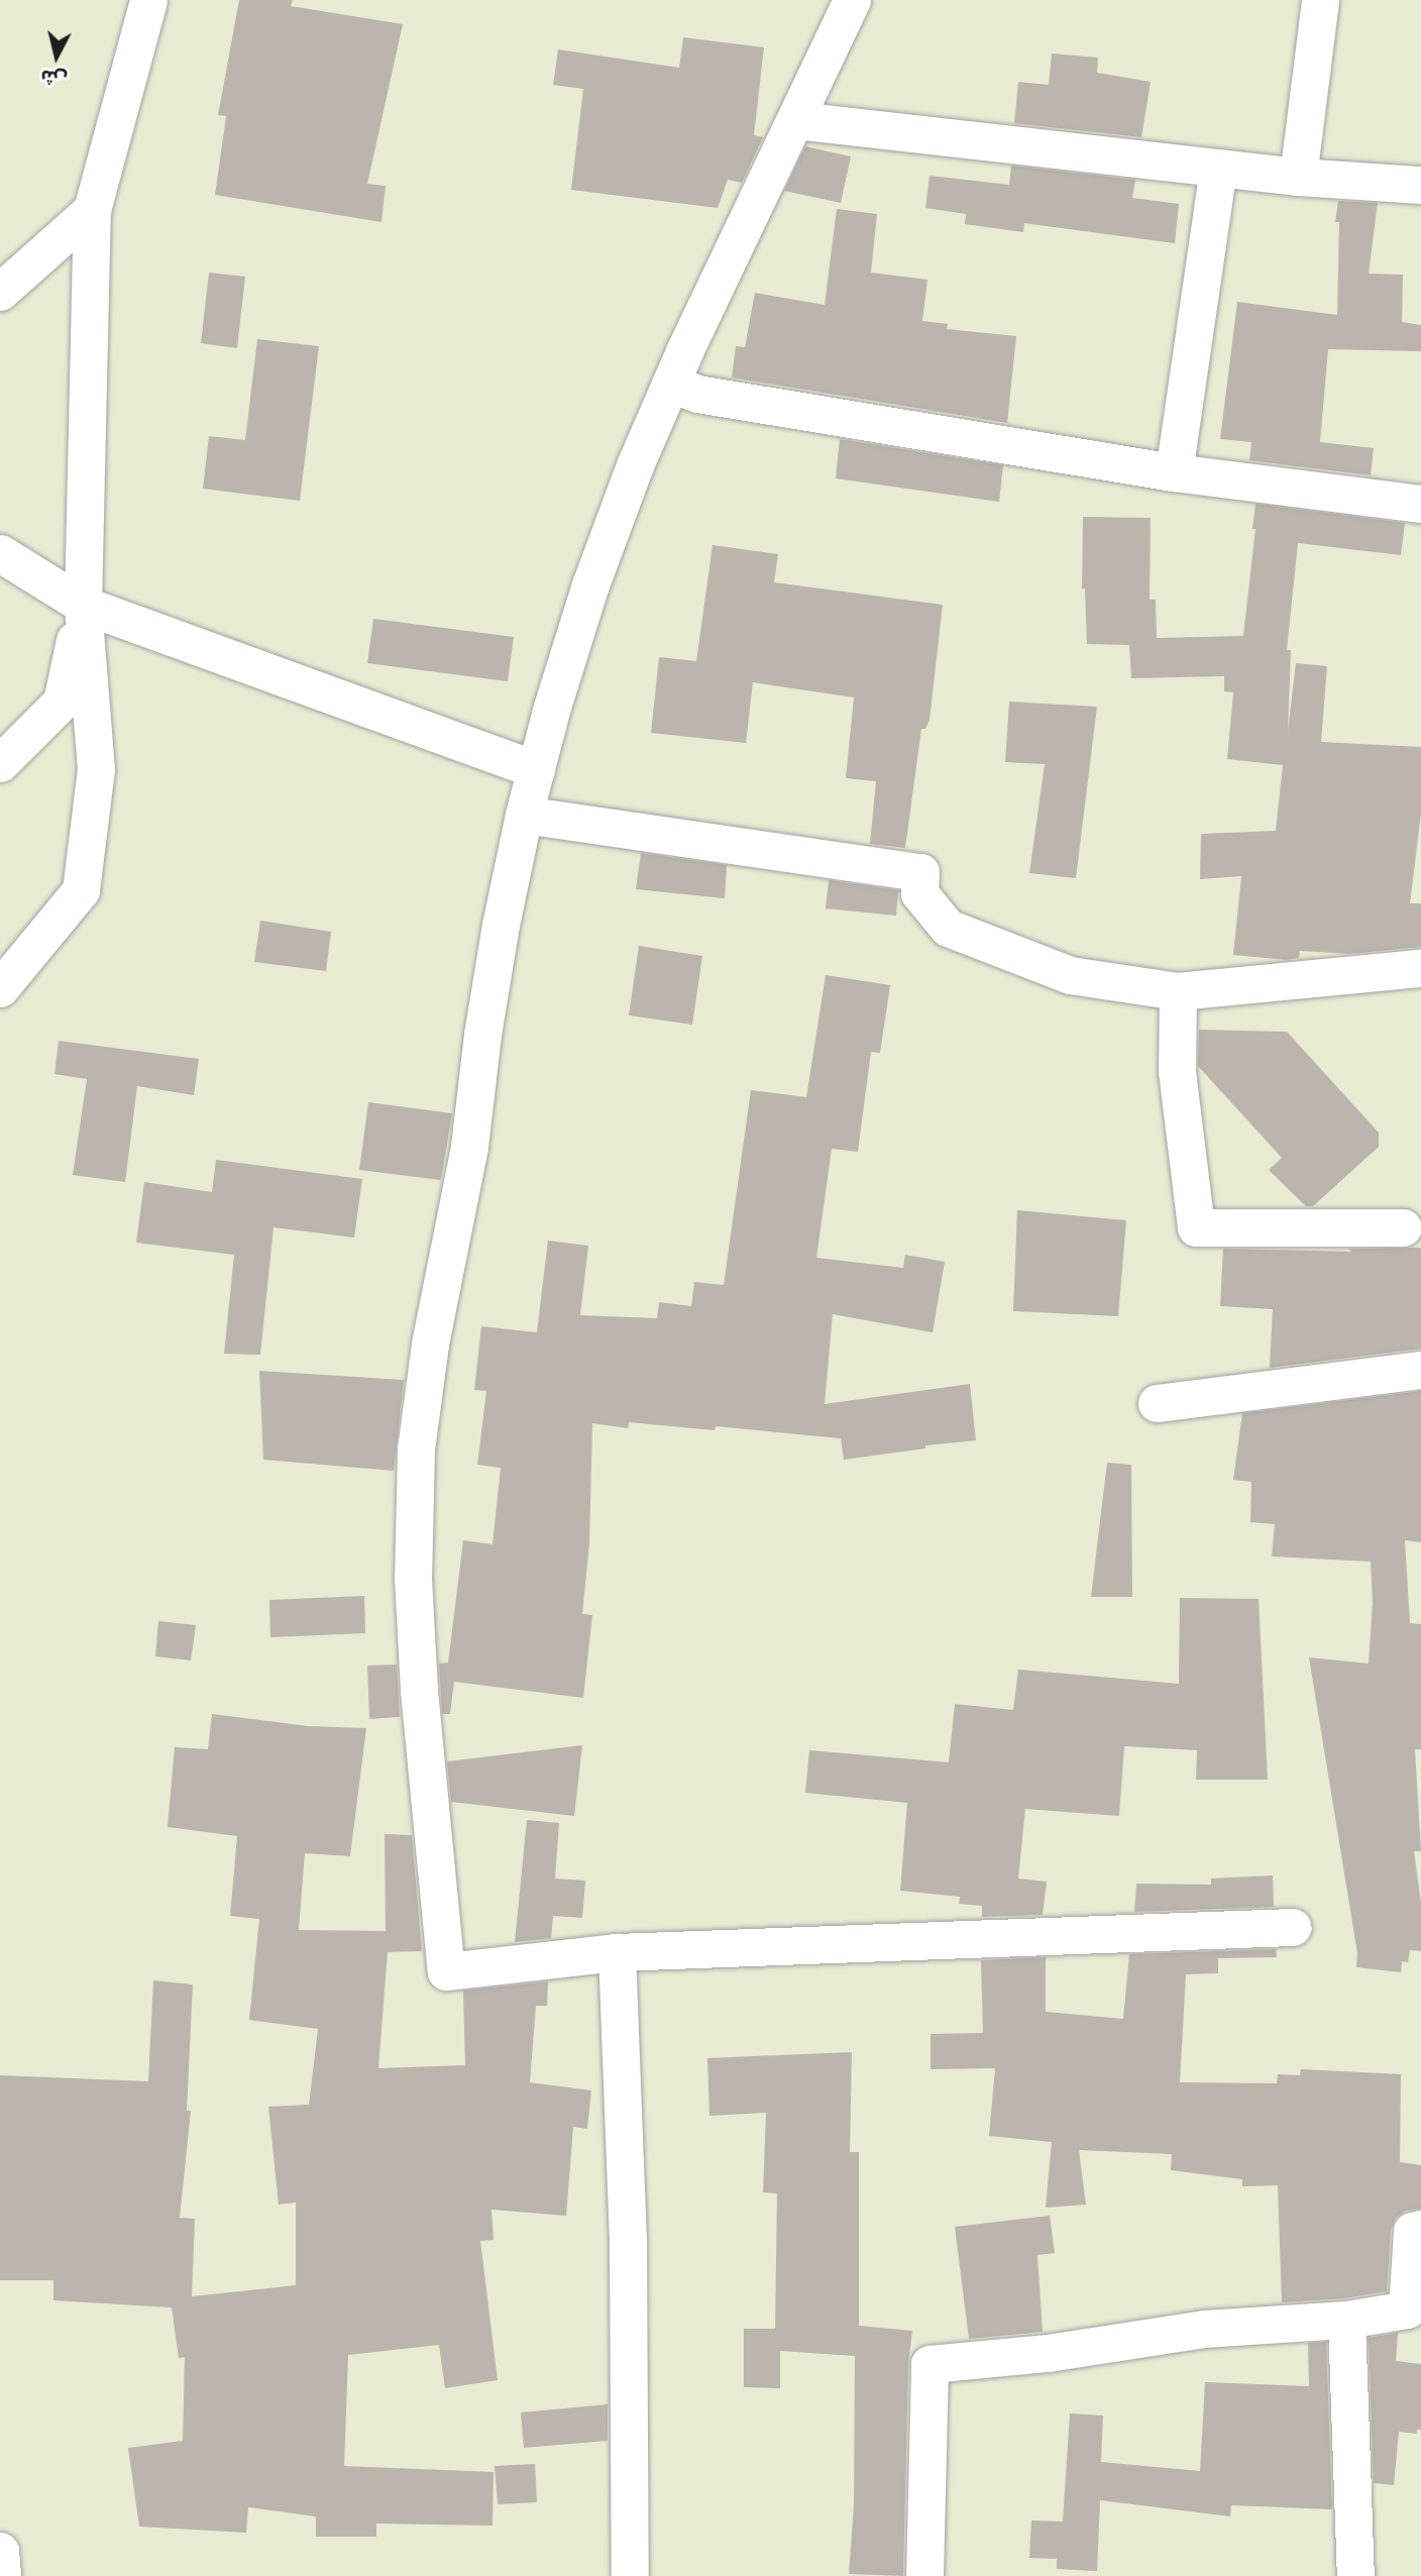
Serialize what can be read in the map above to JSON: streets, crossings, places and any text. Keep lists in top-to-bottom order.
{
  "north": "bottom"
}
